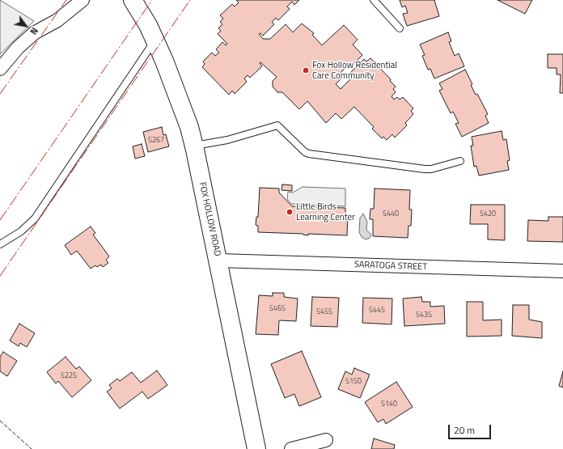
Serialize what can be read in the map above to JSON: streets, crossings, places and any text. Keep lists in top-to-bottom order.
{
  "streets": {
    "main road": ["FOX HOLLOW ROAD"],
    "street": ["SARATOGA STREET"]
  },
  "crossings": [
    ["FOX HOLLOW ROAD", "SARATOGA STREET"]
  ],
  "places": ["Fox Hollow Residential Care Community", "Little Birds Learning Center"],
  "house_numbers": [
    "5267",
    "5440",
    "5420",
    "5465",
    "5445",
    "5455",
    "5435",
    "5225",
    "5150",
    "5140"
  ],
  "scale_bar": "20 m",
  "north": "bottom right"
}
